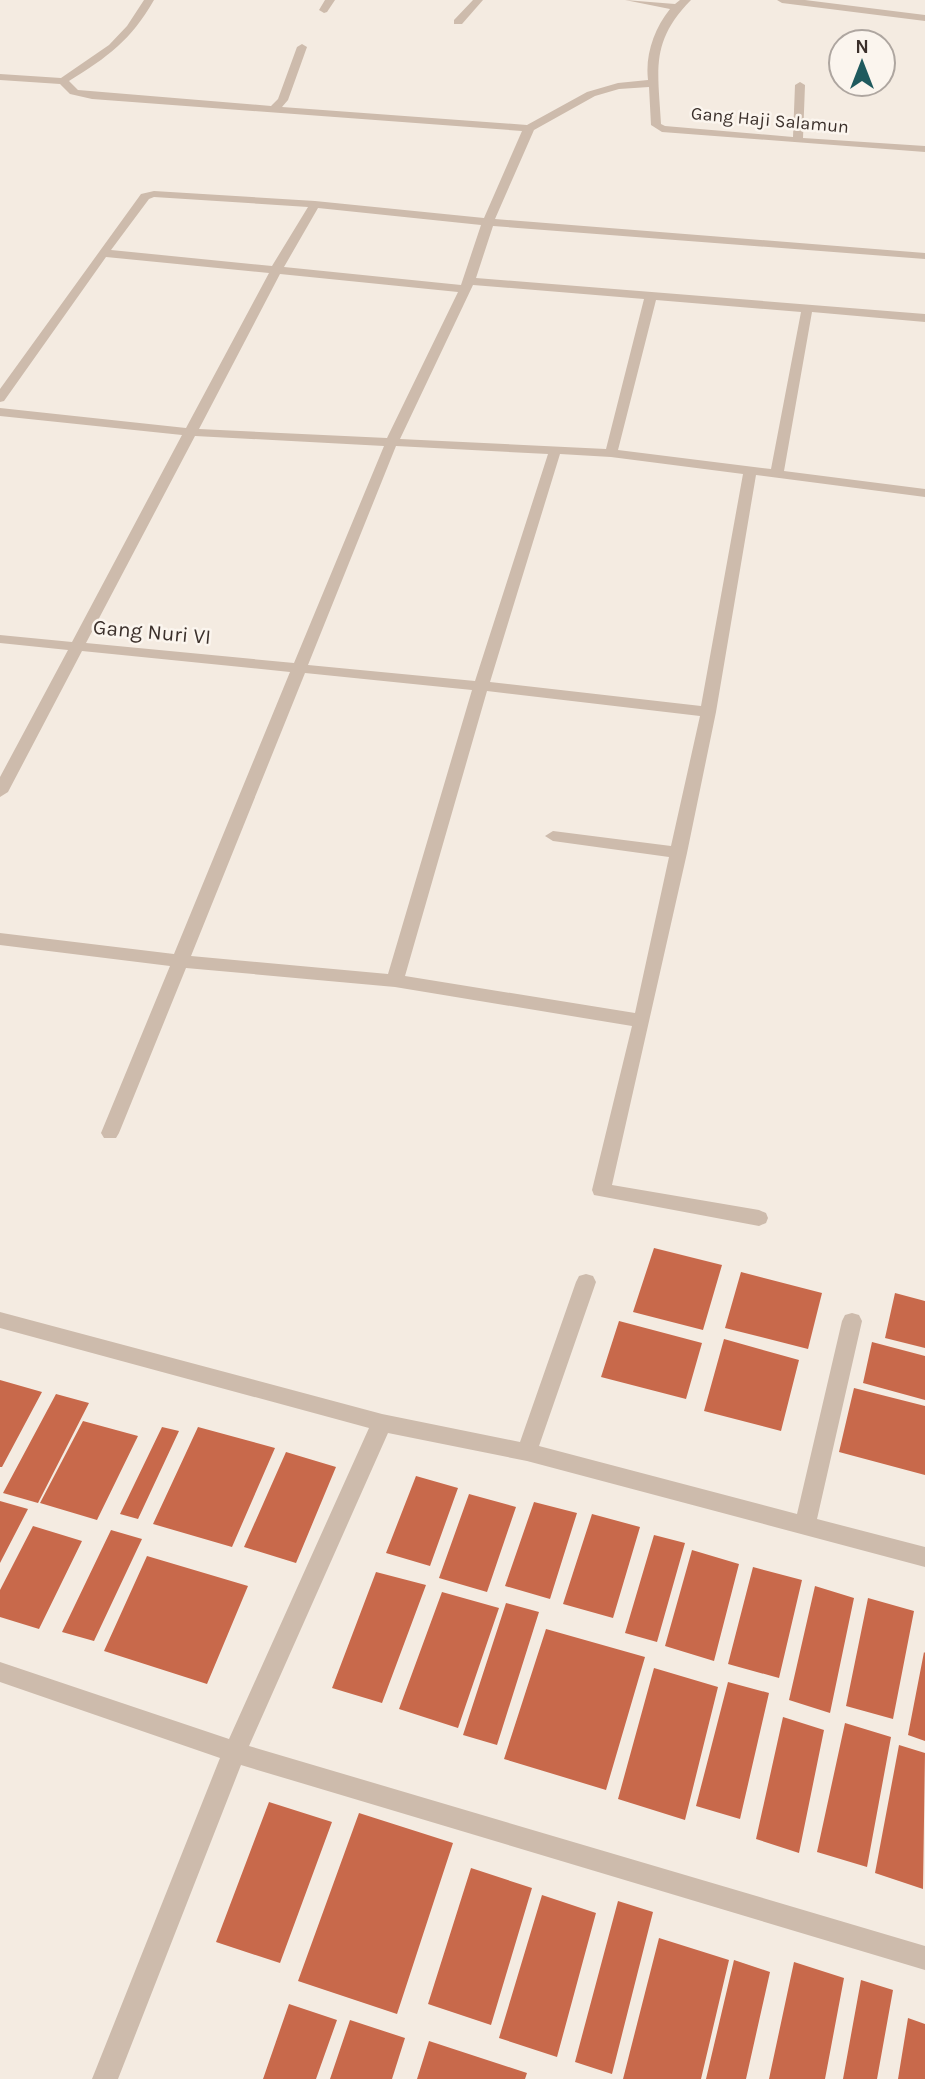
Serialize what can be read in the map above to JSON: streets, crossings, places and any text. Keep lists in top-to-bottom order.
{
  "streets": {
    "street": ["Gang Haji Salamun", "Gang Nuri VI"]
  },
  "north": "top"
}
